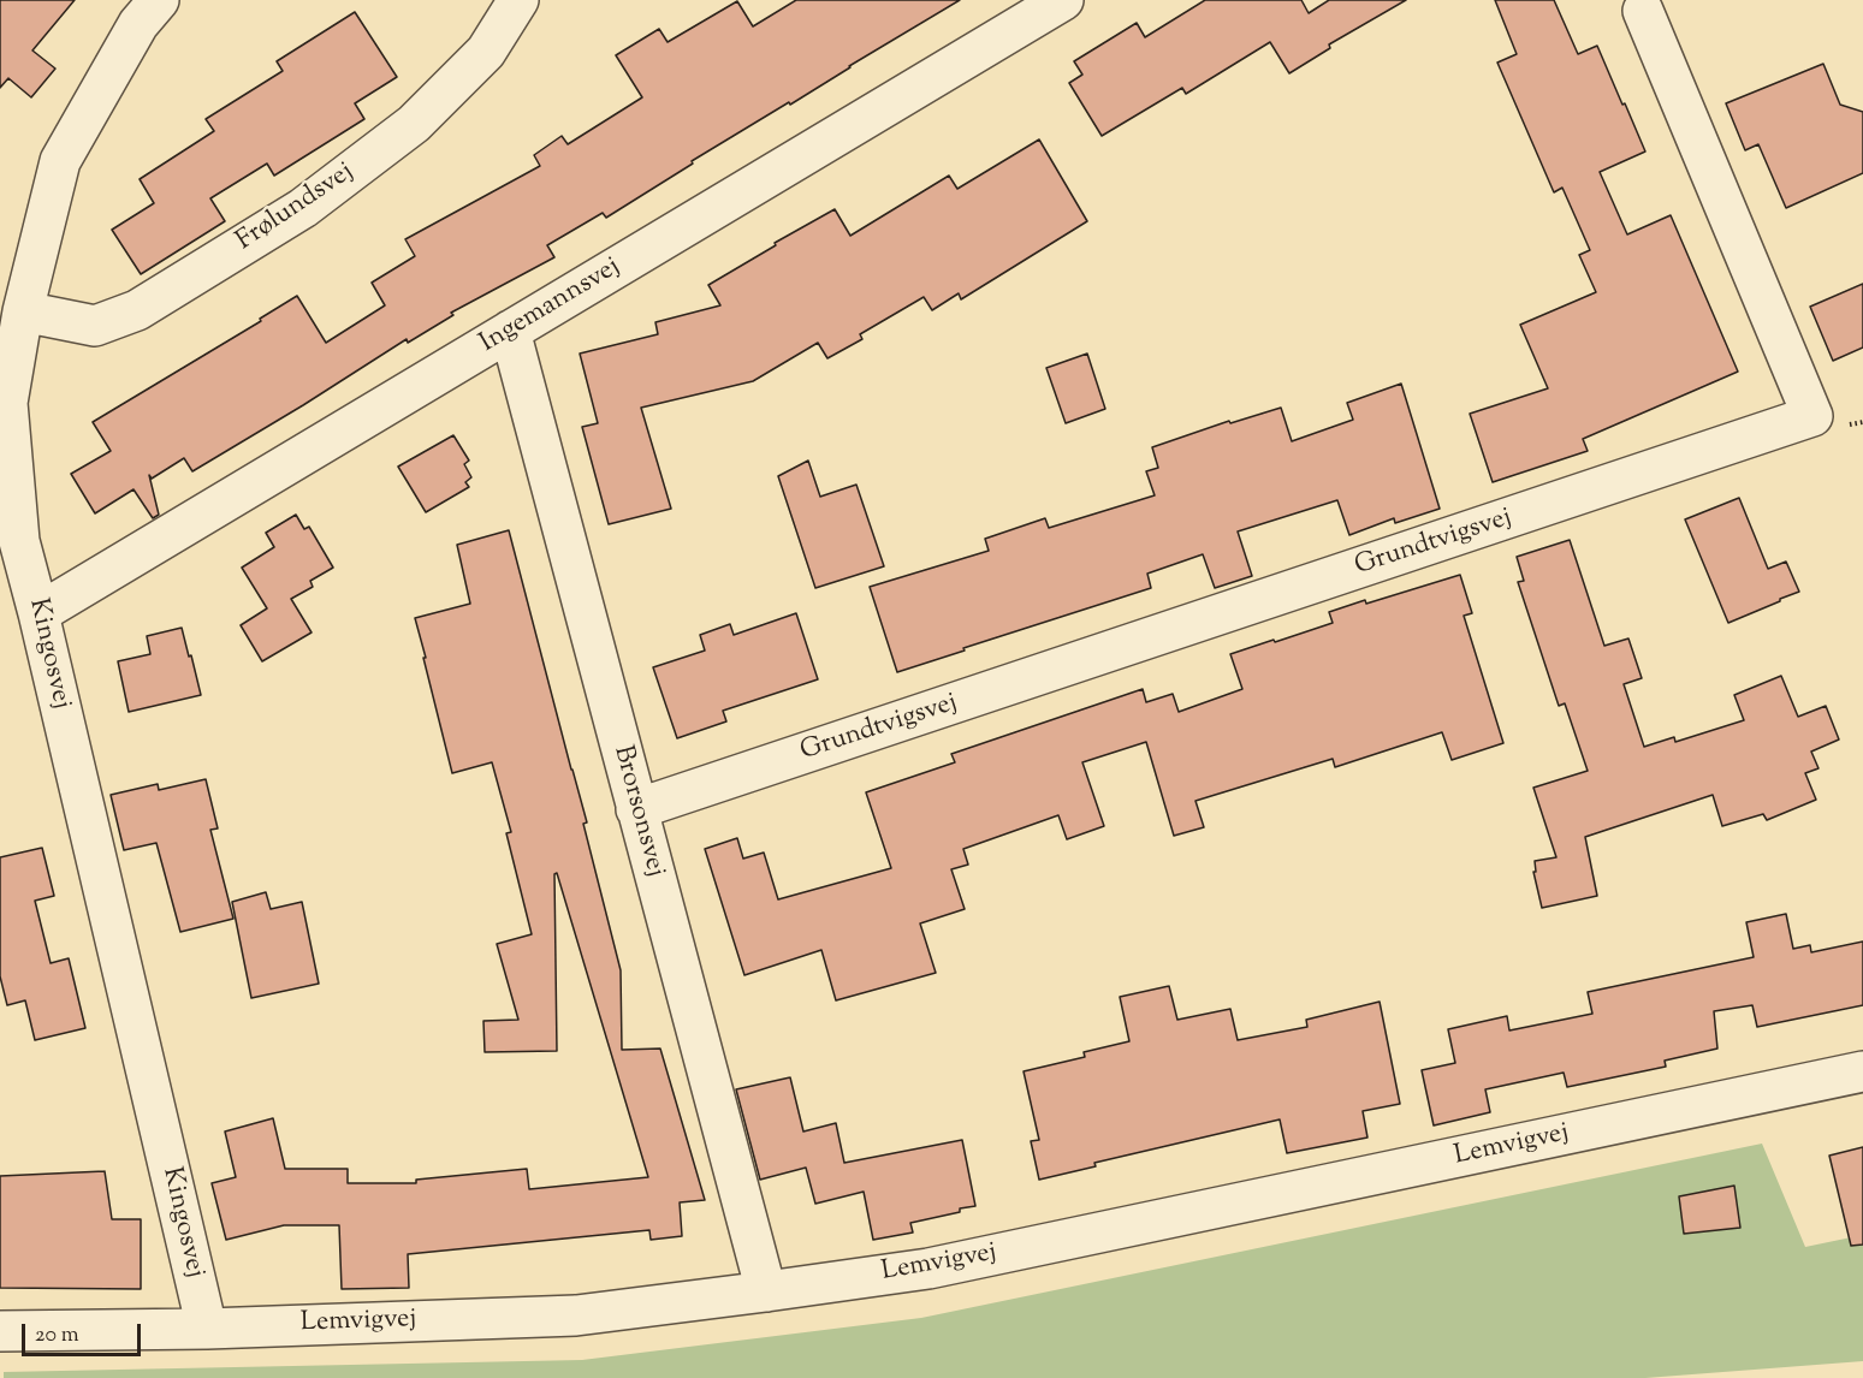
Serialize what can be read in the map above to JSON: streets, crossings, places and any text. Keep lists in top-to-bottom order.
{
  "streets": {
    "street": [
      "Frølundsvej",
      "Ingemannsvej",
      "Grundtvigsvej",
      "Kingosvej",
      "Brorsonsvej",
      "Lemvigvej"
    ]
  },
  "crossings": [
    ["Frølundsvej", "Kingosvej"],
    ["Ingemannsvej", "Kingosvej"],
    ["Ingemannsvej", "Brorsonsvej"],
    ["Grundtvigsvej", "Brorsonsvej"],
    ["Kingosvej", "Lemvigvej"],
    ["Brorsonsvej", "Lemvigvej"]
  ],
  "scale_bar": "20 m"
}
